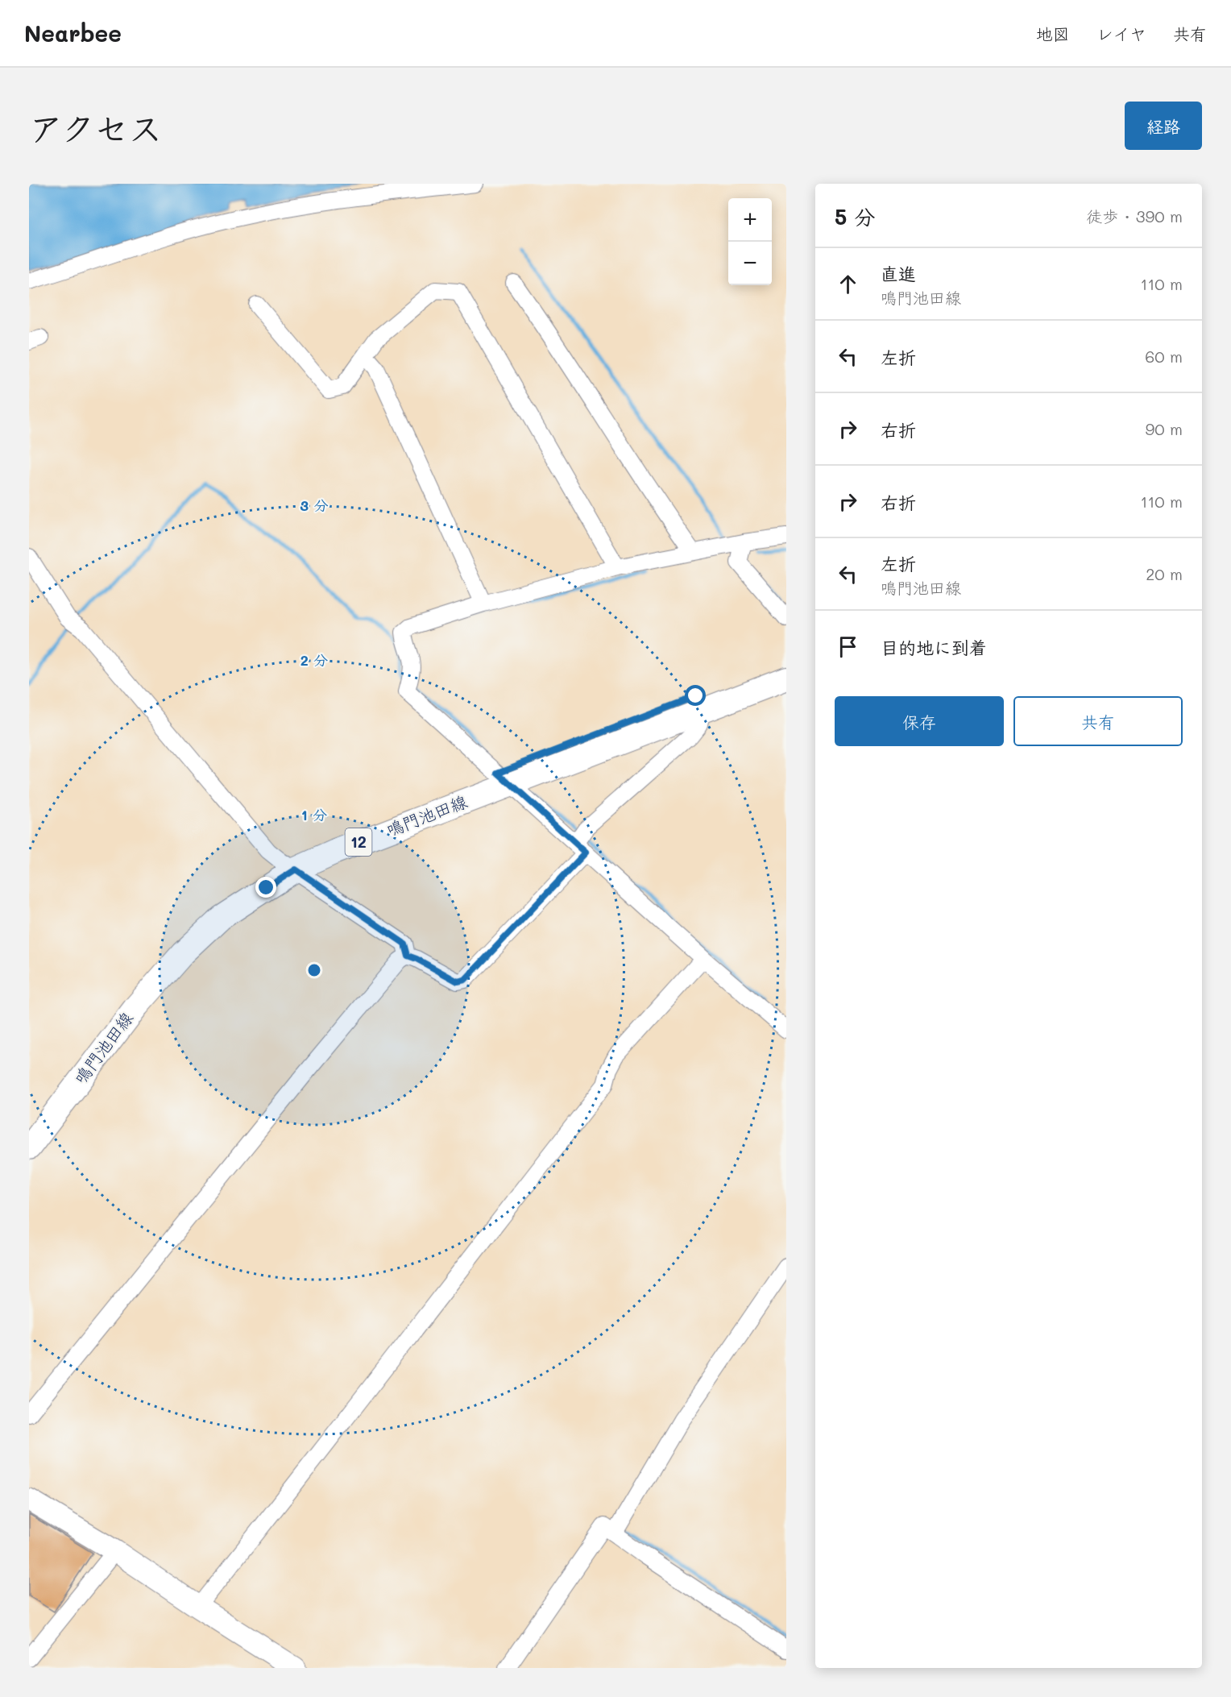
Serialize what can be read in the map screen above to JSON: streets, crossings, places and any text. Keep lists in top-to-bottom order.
{
  "streets": {
    "main road": ["鳴門池田線", "12"]
  },
  "page": {
    "header": "Nearbee",
    "nav": ["地図", "レイヤ", "共有"],
    "title": "アクセス",
    "buttons": [
      "経路",
      ["保存", "共有"]
    ],
    "heading": ["5 分", "徒歩 · 390 m"],
    "map_buttons": ["+", "−"],
    "list": [
      ["直進", "鳴門池田線", "110 m"],
      ["左折", "60 m"],
      ["右折", "90 m"],
      ["右折", "110 m"],
      ["左折", "鳴門池田線", "20 m"],
      "目的地に到着"
    ]
  },
  "rings": ["3 分", "2 分", "1 分"]
}
